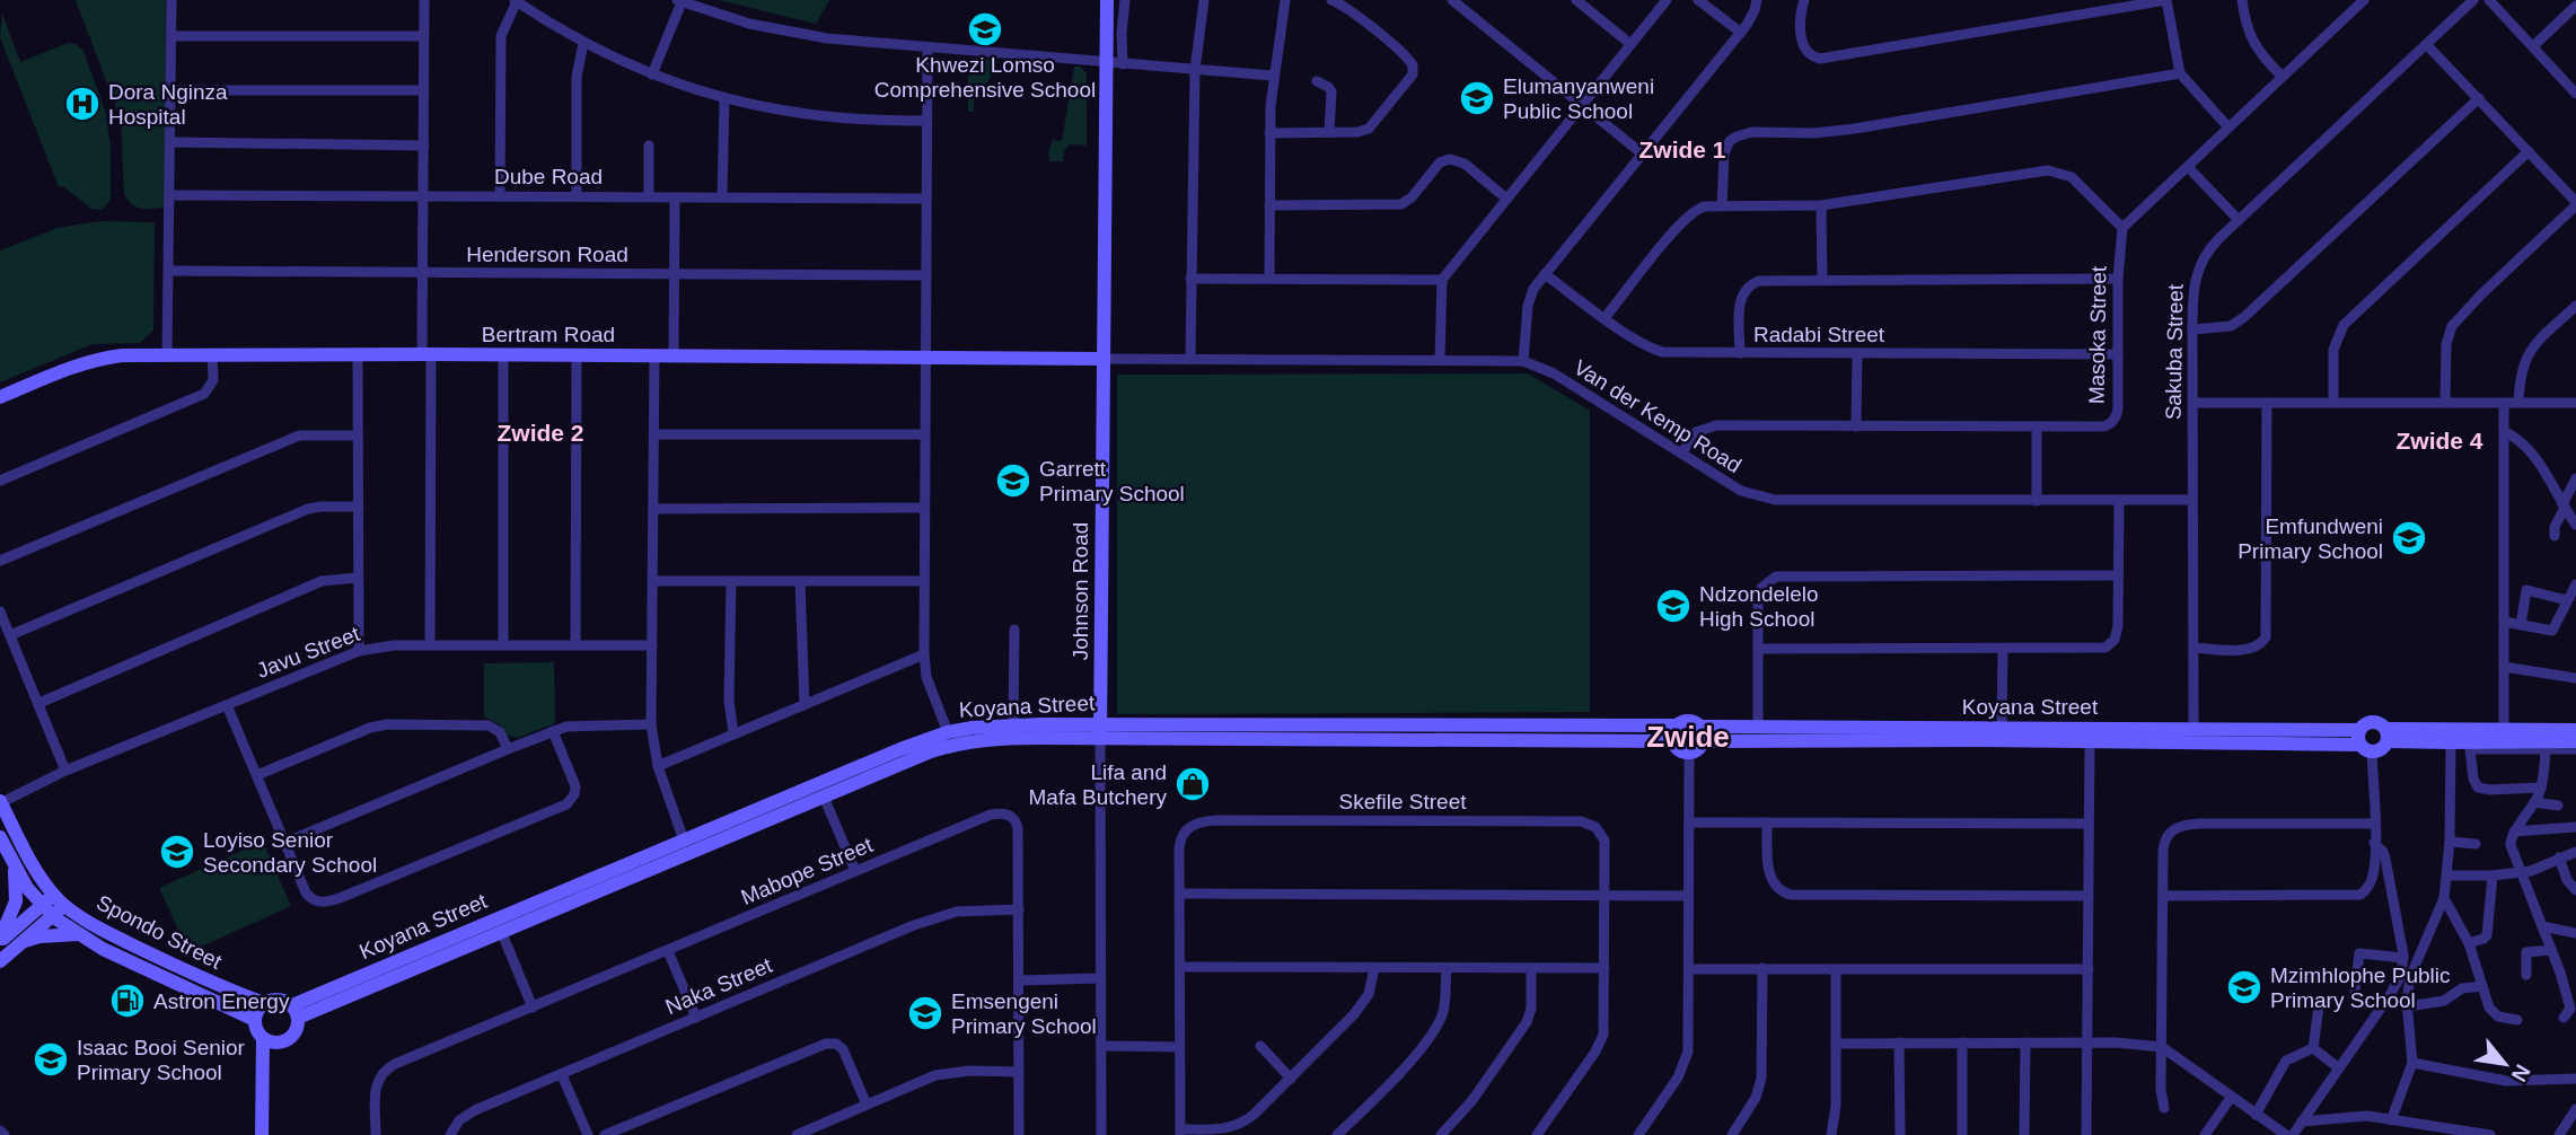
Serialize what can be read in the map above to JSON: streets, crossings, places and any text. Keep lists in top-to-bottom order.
{
  "streets": {
    "main road": [
      "Bertram Road",
      "Johnson Road",
      "Koyana Street",
      "Spondo Street"
    ],
    "street": [
      "Dube Road",
      "Henderson Road",
      "Radabi Street",
      "Masoka Street",
      "Sakuba Street",
      "Van der Kemp Road",
      "Javu Street",
      "Skefile Street",
      "Mabope Street",
      "Naka Street"
    ]
  },
  "crossings": [
    ["Bertram Road", "Van der Kemp Road"],
    ["Bertram Road", "Johnson Road"],
    ["Radabi Street", "Masoka Street"],
    ["Masoka Street", "Van der Kemp Road"],
    ["Sakuba Street", "Van der Kemp Road"],
    ["Sakuba Street", "Koyana Street"],
    ["Van der Kemp Road", "Johnson Road"],
    ["Johnson Road", "Koyana Street"],
    ["Javu Street", "Spondo Street"],
    ["Koyana Street", "Spondo Street"],
    ["Mabope Street", "Naka Street"]
  ],
  "districts": [
    "Zwide 1",
    "Zwide 2",
    "Zwide 4",
    "Zwide"
  ],
  "places": {
    "school or university": [
      "Khwezi Lomso Comprehensive School",
      "Elumanyanweni Public School",
      "Garrett Primary School",
      "Emfundweni Primary School",
      "Ndzondelelo High School",
      "Loyiso Senior Secondary School",
      "Mzimhlophe Public Primary School",
      "Emsengeni Primary School",
      "Isaac Booi Senior Primary School"
    ],
    "hospital": ["Dora Nginza Hospital"],
    "shop": ["Lifa and Mafa Butchery"],
    "fuel station": ["Astron Energy"]
  },
  "north": "bottom right"
}
